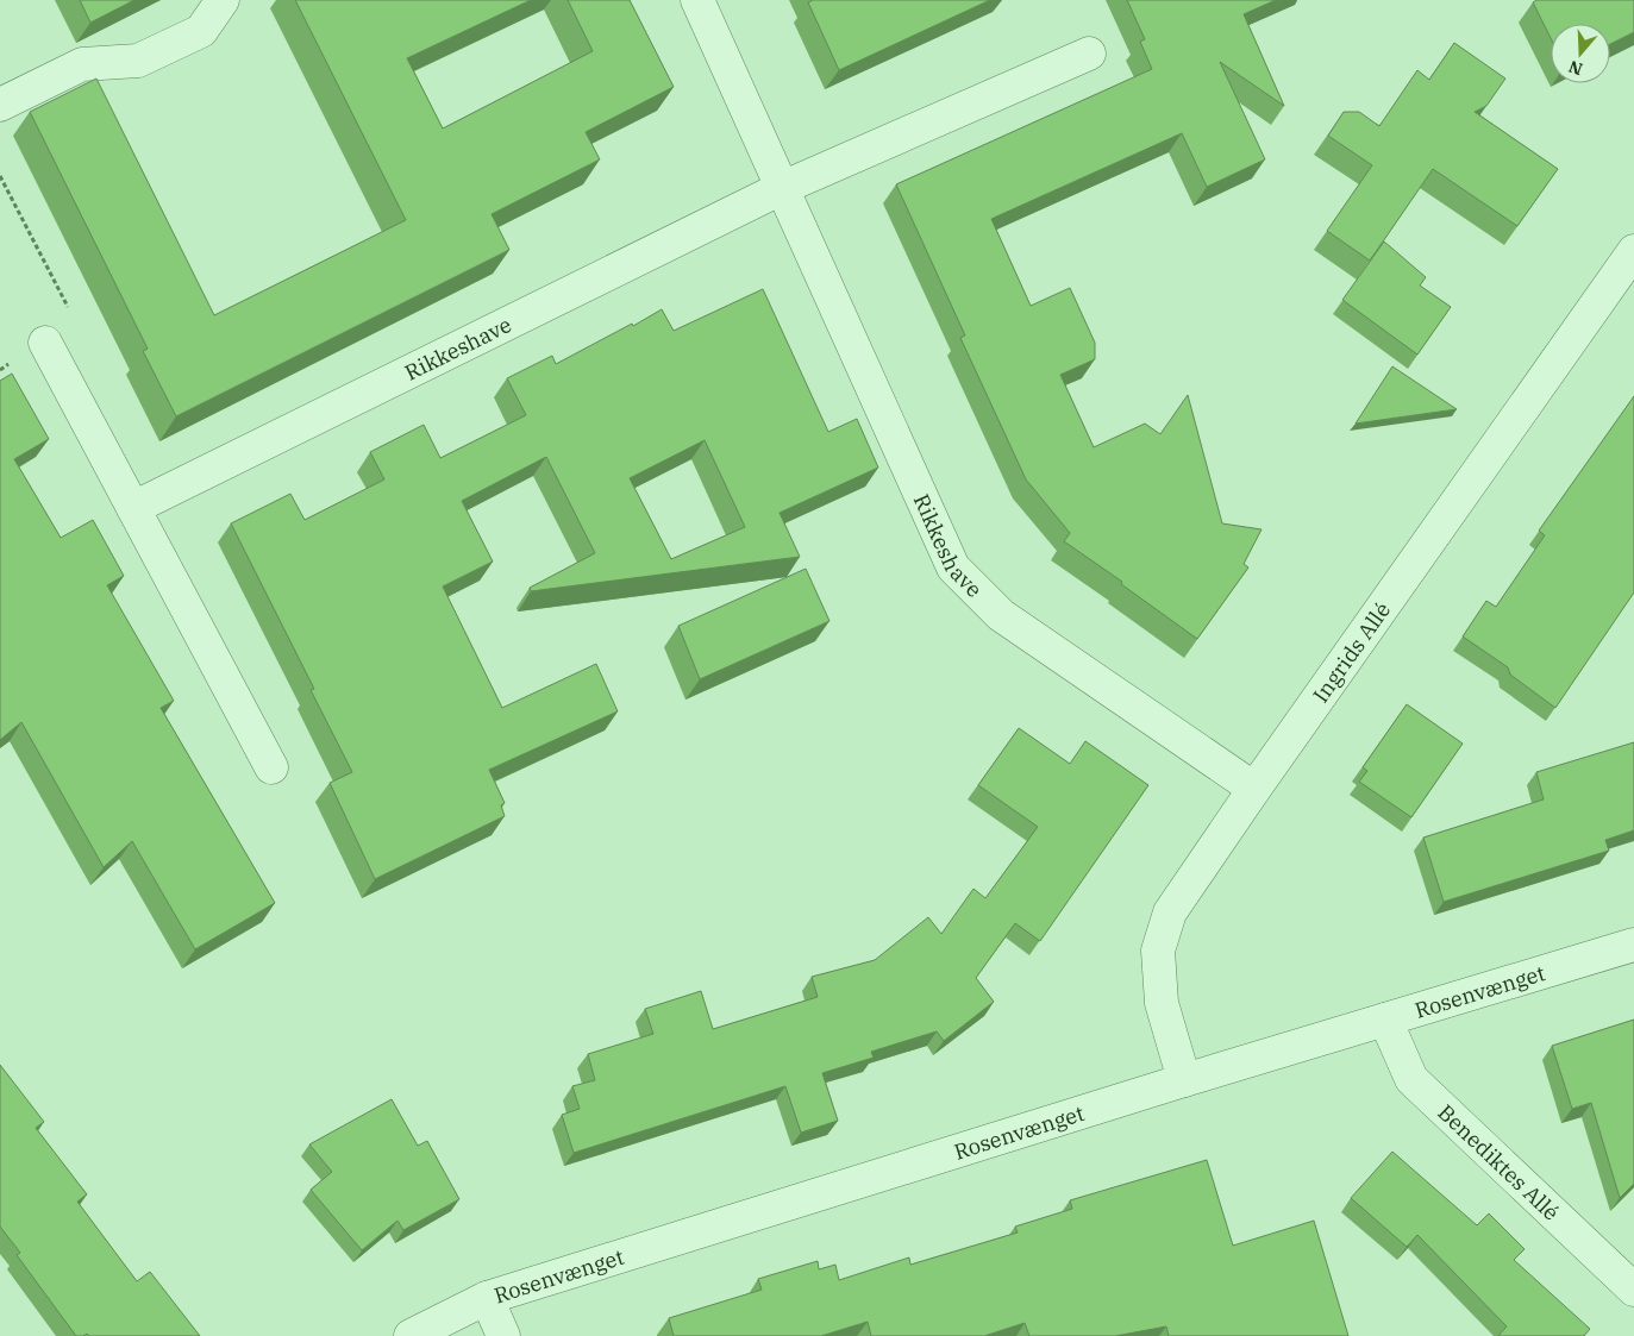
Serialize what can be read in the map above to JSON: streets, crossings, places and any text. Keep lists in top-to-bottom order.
{
  "streets": {
    "street": [
      "Rikkeshave",
      "Ingrids Allé",
      "Rosenvænget",
      "Benediktes Allé"
    ]
  },
  "crossings": [
    ["Rikkeshave", "Ingrids Allé"],
    ["Ingrids Allé", "Rosenvænget"],
    ["Rosenvænget", "Benediktes Allé"]
  ],
  "north": "bottom"
}
